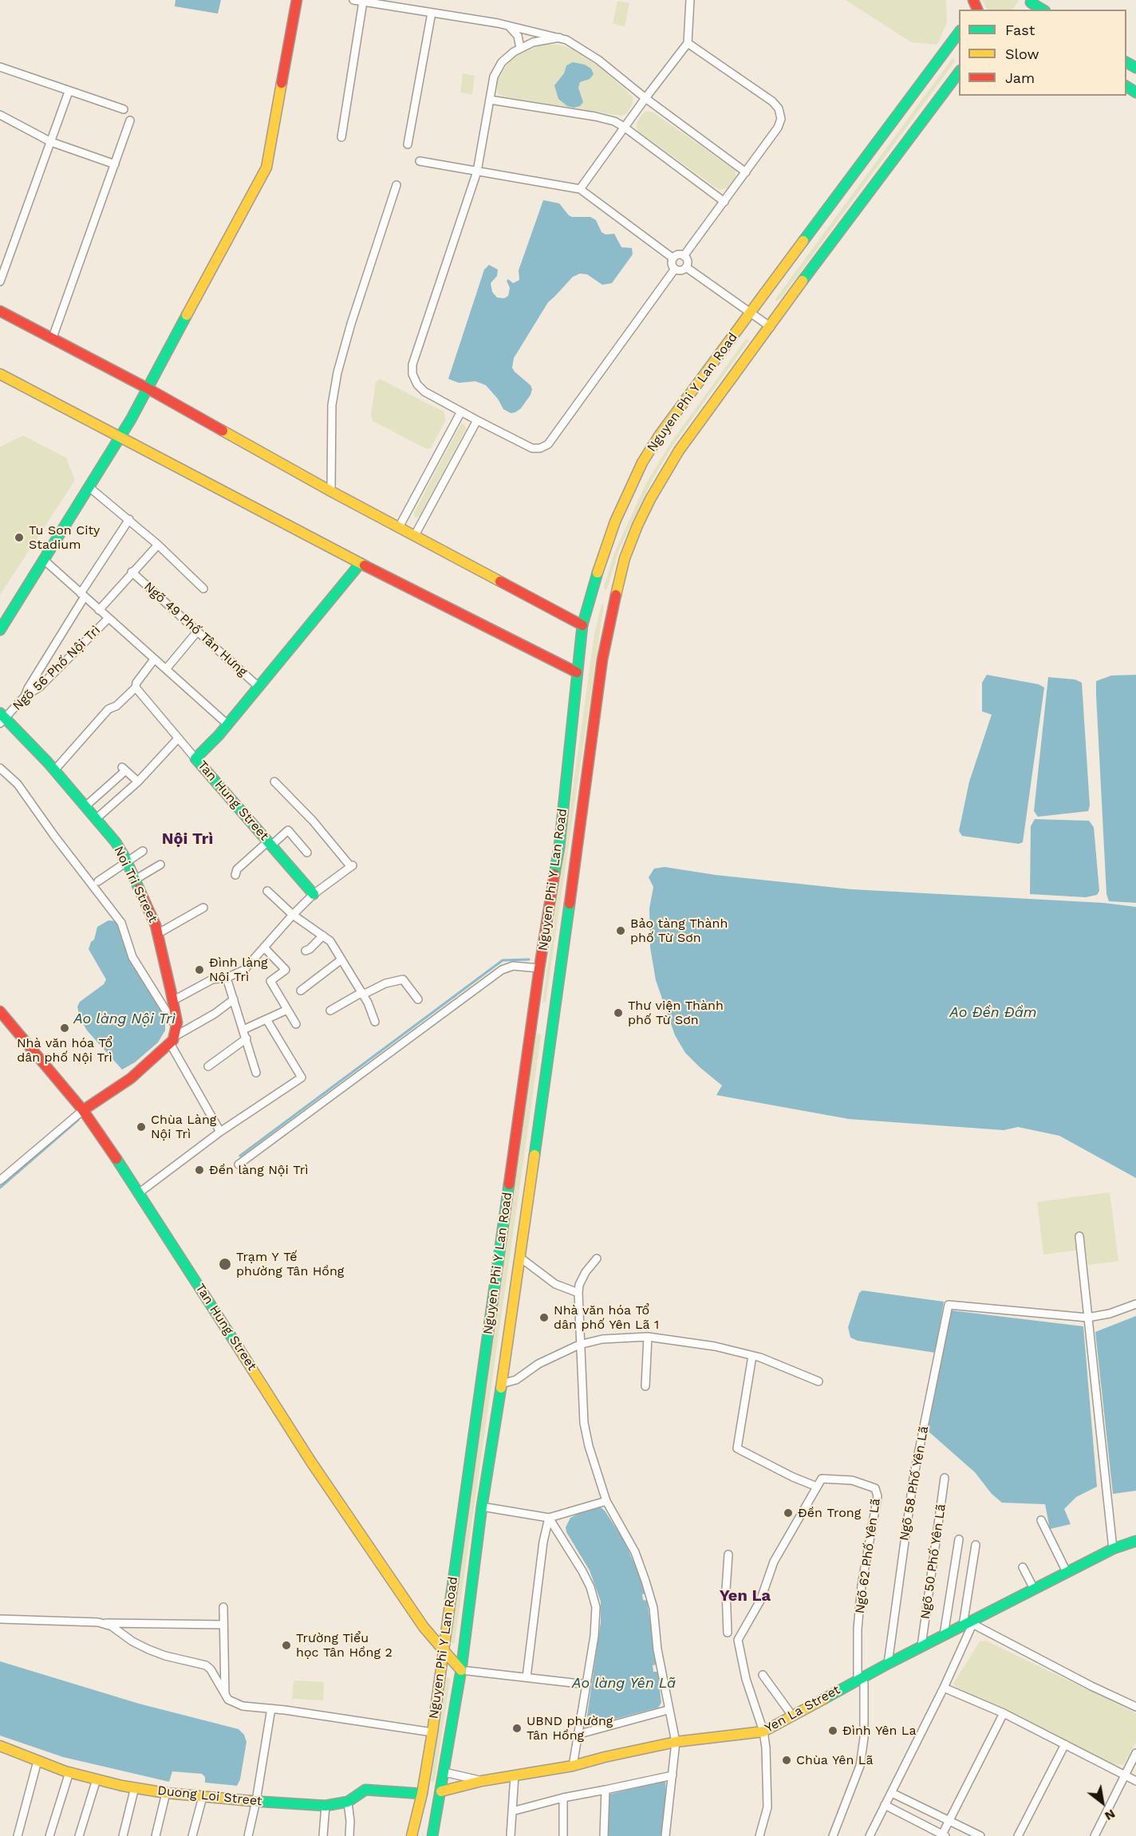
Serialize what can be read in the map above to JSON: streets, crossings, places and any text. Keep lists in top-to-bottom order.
{
  "streets": {
    "street": [
      "Nguyen Phi Y Lan Road",
      "Ngõ 49 Phố Tân Hưng",
      "Ngõ 56 Phố Nội Trì",
      "Tan Hung Street",
      "Noi Tri Street",
      "Ngõ 58 Phố Yên Lã",
      "Ngõ 62 Phố Yên Lã",
      "Ngõ 50 Phố Yên Lã",
      "Yen La Street",
      "Duong Loi Street"
    ]
  },
  "crossings": [
    ["Nguyen Phi Y Lan Road", "Tan Hung Street"],
    ["Nguyen Phi Y Lan Road", "Yen La Street"],
    ["Nguyen Phi Y Lan Road", "Duong Loi Street"],
    ["Ngõ 49 Phố Tân Hưng", "Tan Hung Street"],
    ["Ngõ 56 Phố Nội Trì", "Noi Tri Street"],
    ["Ngõ 58 Phố Yên Lã", "Yen La Street"],
    ["Ngõ 62 Phố Yên Lã", "Yen La Street"],
    ["Ngõ 50 Phố Yên Lã", "Yen La Street"],
    ["Yen La Street", "Duong Loi Street"]
  ],
  "districts": ["Nội Trì", "Yen La"],
  "water": ["Ao Đền Đầm", "Ao làng Nội Trì", "Ao làng Yên Lã"],
  "places": [
    "Tu Son City Stadium",
    "Bảo tàng Thành phố Từ Sơn",
    "Đình làng Nội Trì",
    "Thư viện Thành phố Từ Sơn",
    "Nhà văn hóa Tổ dân phố Nội Trì",
    "Chùa Làng Nội Trì",
    "Đền làng Nội Trì",
    "Trạm Y Tế phường Tân Hồng",
    "Nhà văn hóa Tổ dân phố Yên Lã 1",
    "Đền Trong",
    "Trường Tiểu học Tân Hồng 2",
    "UBND phường Tân Hồng",
    "Đình Yên La",
    "Chùa Yên Lã"
  ],
  "legend": ["Fast", "Slow", "Jam"],
  "north": "bottom right"
}
